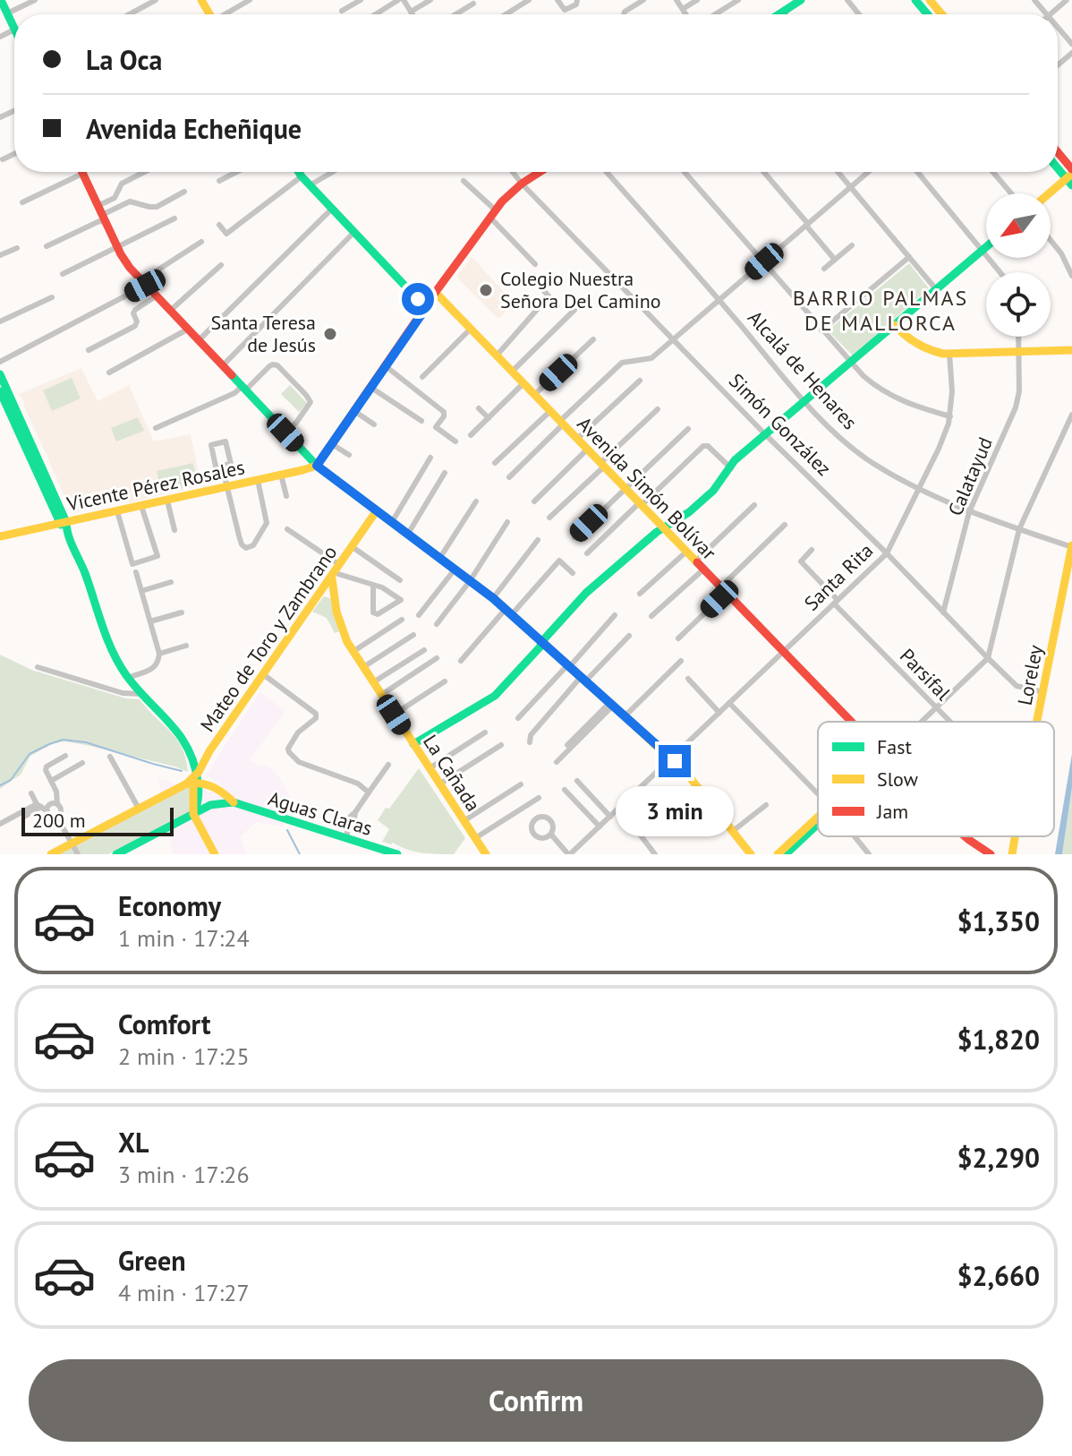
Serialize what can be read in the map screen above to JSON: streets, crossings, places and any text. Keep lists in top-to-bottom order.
{
  "streets": {
    "street": [
      "Alcalá de Henares",
      "Simón González",
      "Calatayud",
      "Vicente Pérez Rosales",
      "Avenida Simón Bolívar",
      "Santa Rita",
      "Mateo de Toro y Zambrano",
      "Parsifal",
      "Loreley",
      "La Cañada",
      "Aguas Claras"
    ]
  },
  "crossings": [
    ["Alcalá de Henares", "Calatayud"],
    ["Alcalá de Henares", "Santa Rita"],
    ["Alcalá de Henares", "Loreley"],
    ["Simón González", "Calatayud"],
    ["Simón González", "Santa Rita"],
    ["Simón González", "Loreley"],
    ["Avenida Simón Bolívar", "Santa Rita"],
    ["Santa Rita", "Parsifal"],
    ["Mateo de Toro y Zambrano", "La Cañada"],
    ["Mateo de Toro y Zambrano", "Aguas Claras"]
  ],
  "districts": ["BARRIO PALMAS DE MALLORCA"],
  "places": ["Colegio Nuestra Señora Del Camino", "Santa Teresa de Jesús"],
  "legend": ["Fast", "Slow", "Jam"],
  "scale_bar": "200 m",
  "north": "bottom left",
  "page": {
    "banner": ["La Oca", "Avenida Echeñique"],
    "bubble": "3 min",
    "scale": "200 m",
    "list": [
      {
        "name": "Economy",
        "note": "1 min · 17:24",
        "value": "$1,350"
      },
      {
        "name": "Comfort",
        "note": "2 min · 17:25",
        "value": "$1,820"
      },
      {
        "name": "XL",
        "note": "3 min · 17:26",
        "value": "$2,290"
      },
      {
        "name": "Green",
        "note": "4 min · 17:27",
        "value": "$2,660"
      }
    ],
    "buttons": "Confirm"
  }
}
